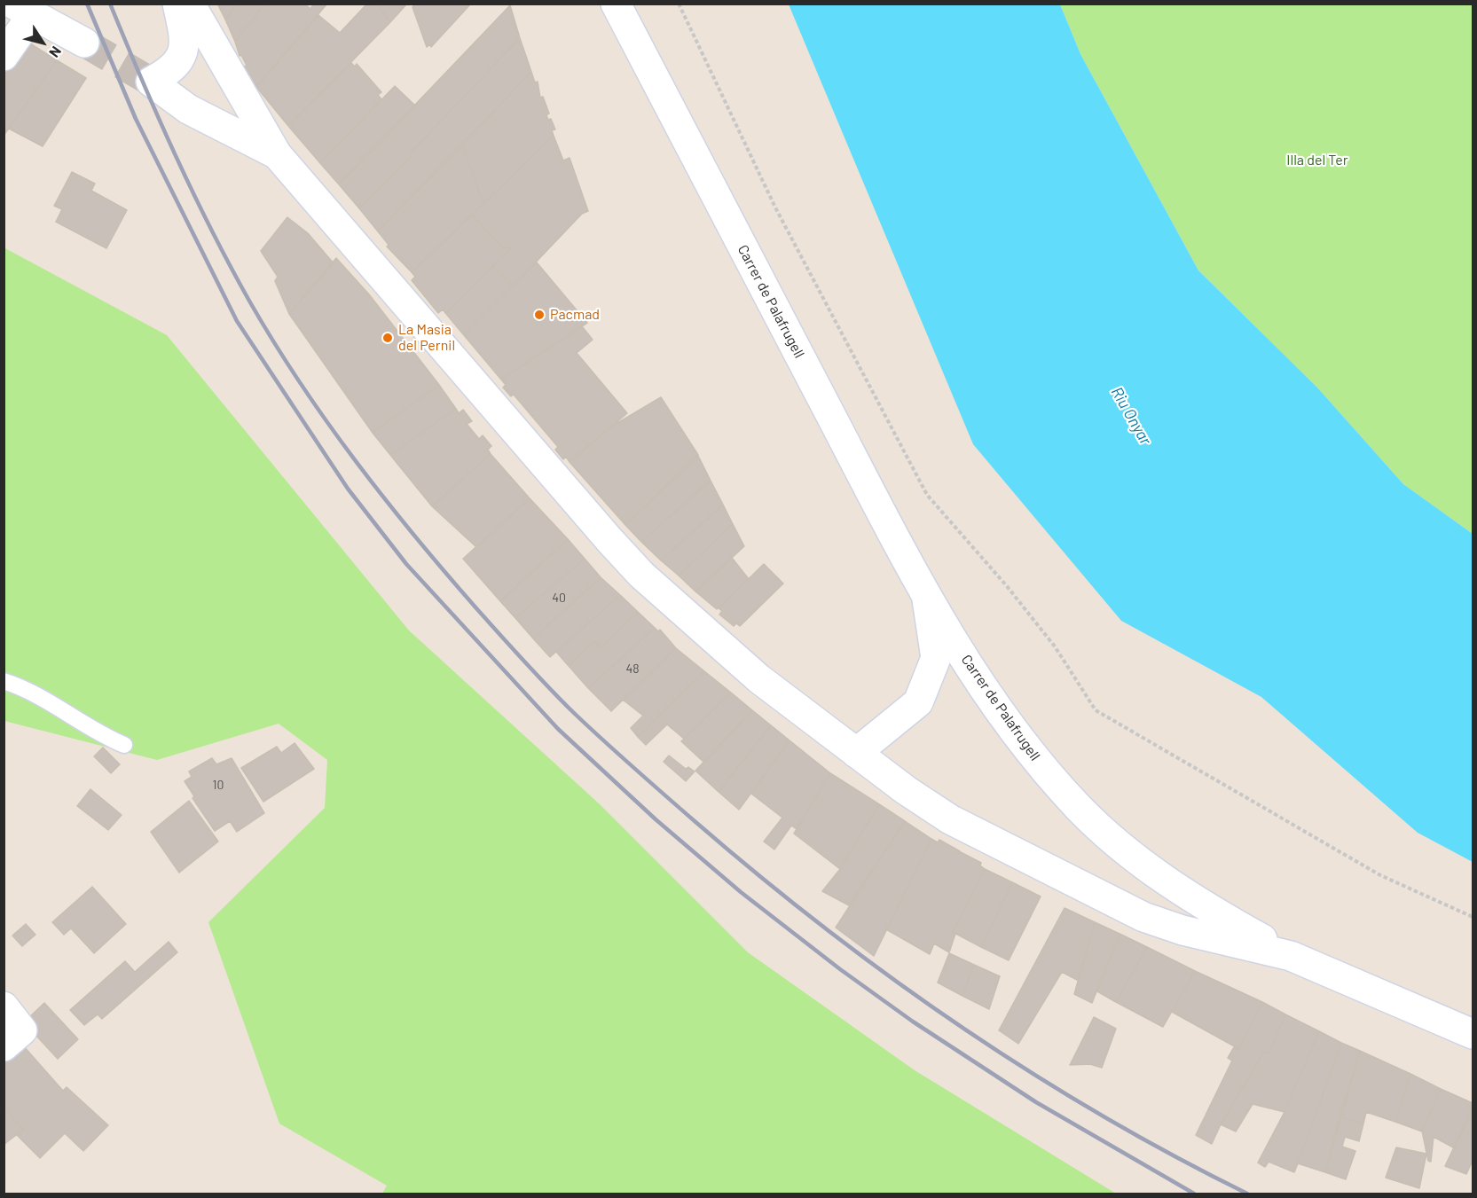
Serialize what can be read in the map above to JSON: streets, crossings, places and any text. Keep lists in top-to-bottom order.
{
  "streets": {
    "street": ["Carrer de Palafrugell"]
  },
  "water": ["Riu Onyar"],
  "parks": ["Illa del Ter"],
  "places": ["Pacmad", "La Masia del Pernil"],
  "house_numbers": ["40", "48", "10"],
  "north": "bottom right"
}
